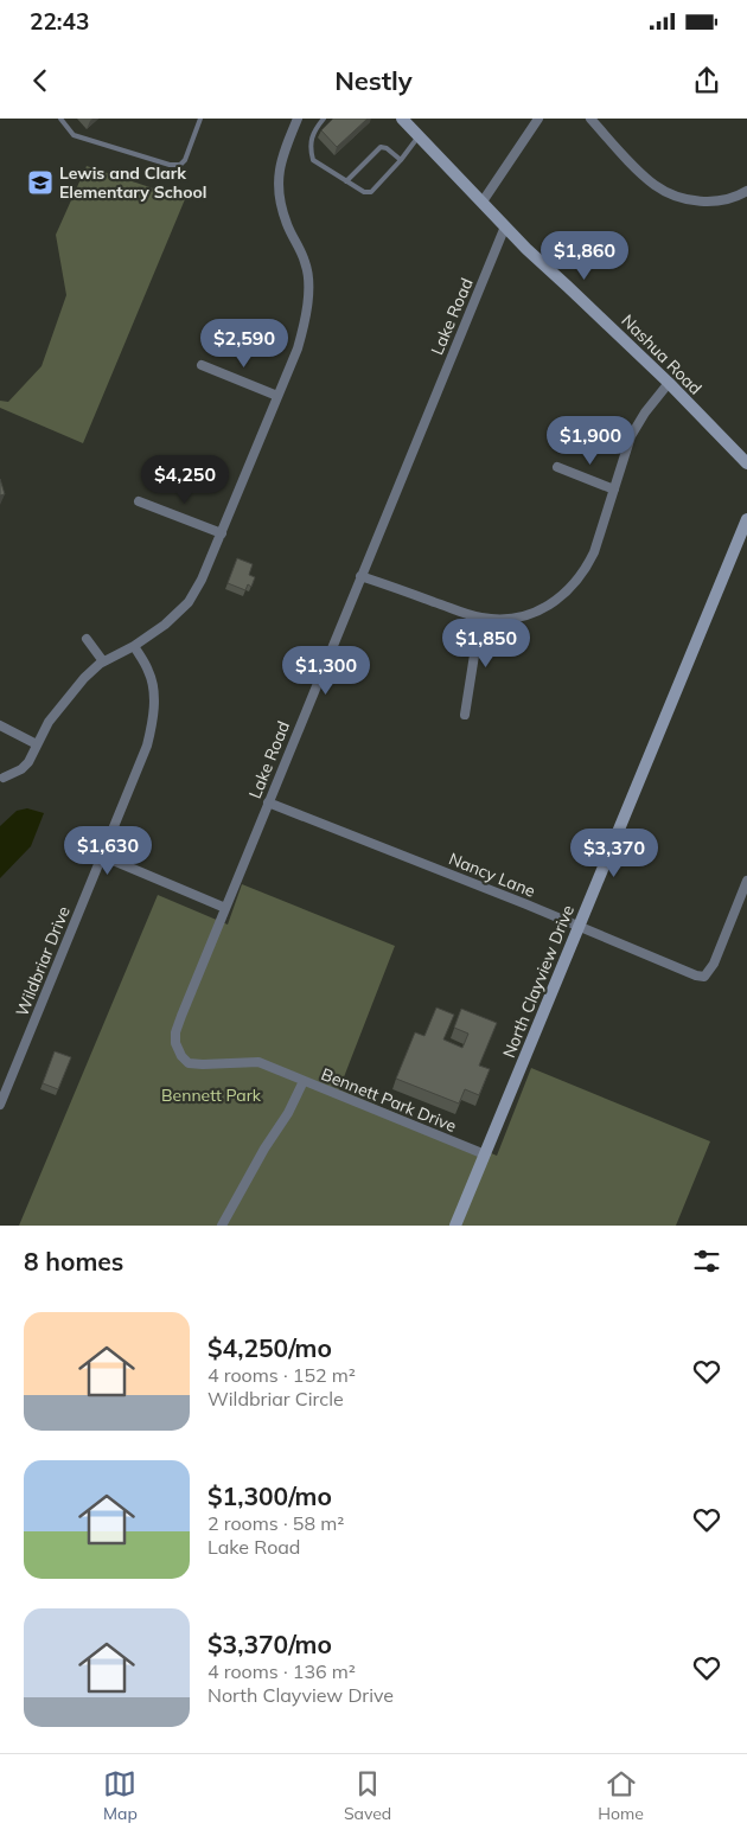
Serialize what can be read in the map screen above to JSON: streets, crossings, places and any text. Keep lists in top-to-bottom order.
{
  "streets": {
    "street": [
      "Lake Road",
      "Nashua Road",
      "Nancy Lane",
      "Wildbriar Drive",
      "North Clayview Drive",
      "Bennett Park Drive"
    ]
  },
  "crossings": [
    ["Lake Road", "Nashua Road"],
    ["Lake Road", "Nancy Lane"],
    ["Lake Road", "Bennett Park Drive"],
    ["Nancy Lane", "North Clayview Drive"],
    ["North Clayview Drive", "Bennett Park Drive"]
  ],
  "parks": ["Bennett Park"],
  "places": {
    "school or university": ["Lewis and Clark Elementary School"]
  },
  "page": {
    "status": "22:43",
    "header": "Nestly",
    "price": [
      "$1,860",
      "$2,590",
      "$1,900",
      "$4,250",
      "$1,850",
      "$1,300",
      "$1,630",
      "$3,370"
    ],
    "heading": "8 homes",
    "list": [
      {
        "name": "$4,250/mo",
        "note": "4 rooms · 152 m² · Wildbriar Circle"
      },
      {
        "name": "$1,300/mo",
        "note": "2 rooms · 58 m² · Lake Road"
      },
      {
        "name": "$3,370/mo",
        "note": "4 rooms · 136 m² · North Clayview Drive"
      }
    ],
    "tabs": ["Map", "Saved", "Home"]
  }
}
